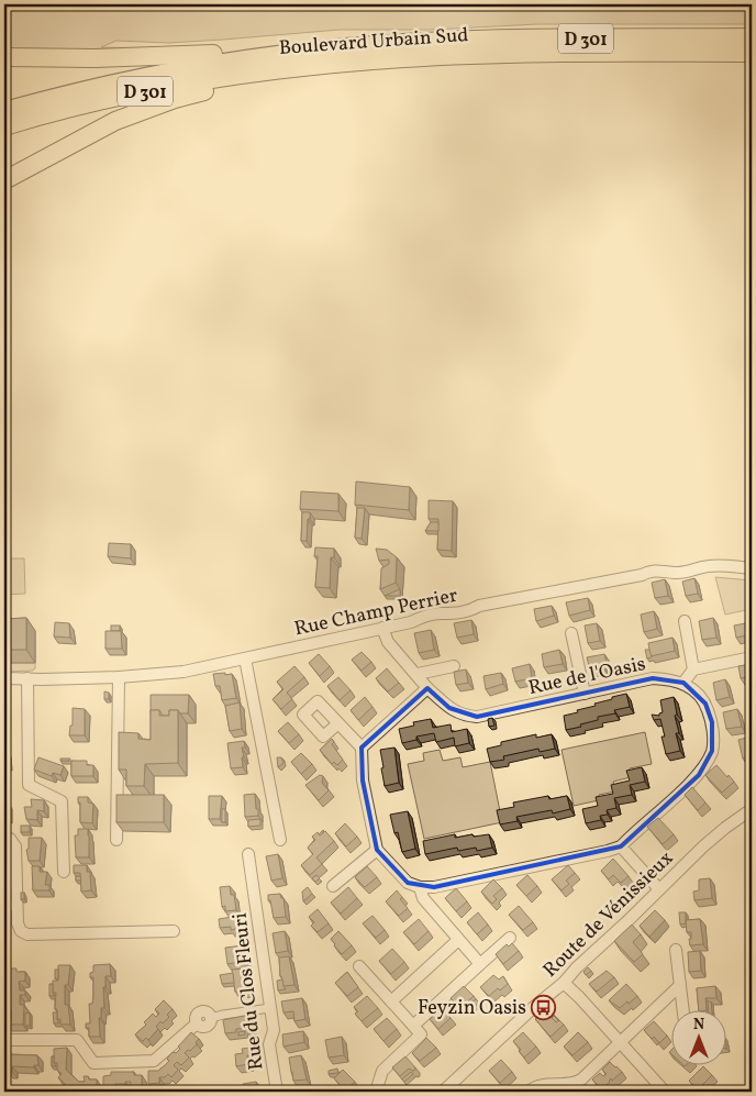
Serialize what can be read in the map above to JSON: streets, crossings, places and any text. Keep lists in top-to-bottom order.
{
  "streets": {
    "highway": ["D 301", "Boulevard Urbain Sud"],
    "street": [
      "Rue Champ Perrier",
      "Rue de l'Oasis",
      "Route de Vénissieux",
      "Rue du Clos Fleuri"
    ]
  },
  "crossings": [
    ["Rue Champ Perrier", "Rue de l'Oasis"]
  ],
  "places": {
    "bus stop": ["Feyzin Oasis"]
  },
  "north": "top"
}
